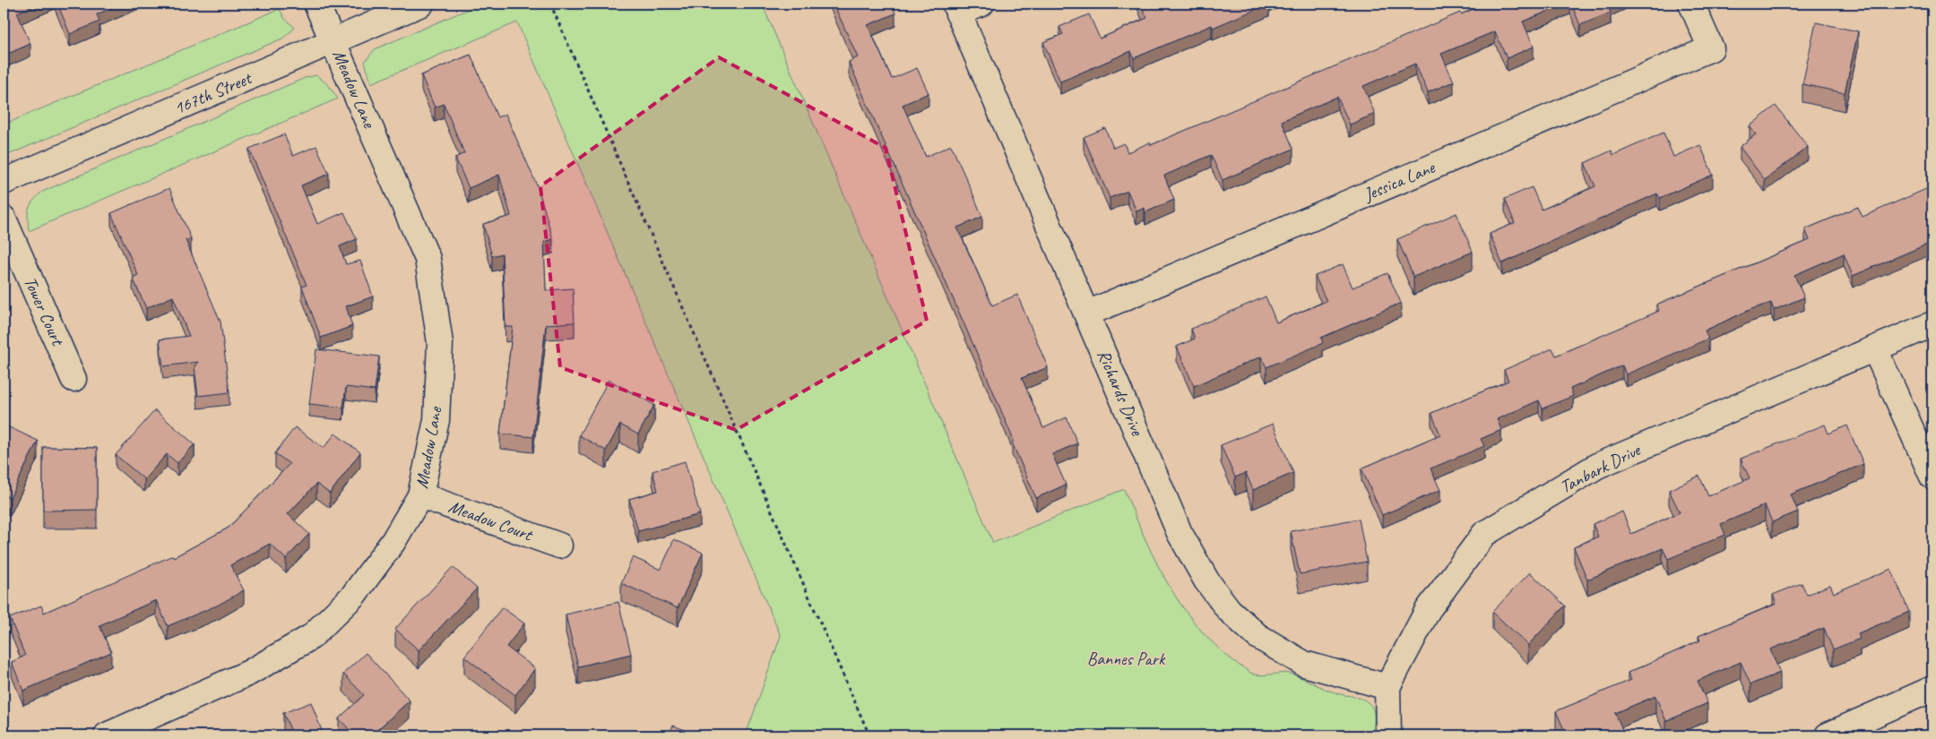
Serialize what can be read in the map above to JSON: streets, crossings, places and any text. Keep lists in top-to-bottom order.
{
  "streets": {
    "street": [
      "Meadow Lane",
      "167th Street",
      "Jessica Lane",
      "Tower Court",
      "Richards Drive",
      "Tanbark Drive",
      "Meadow Court"
    ]
  },
  "crossings": [
    ["Meadow Lane", "167th Street"],
    ["Meadow Lane", "Meadow Court"],
    ["Jessica Lane", "Richards Drive"],
    ["Richards Drive", "Tanbark Drive"]
  ],
  "parks": ["Bannes Park"]
}
